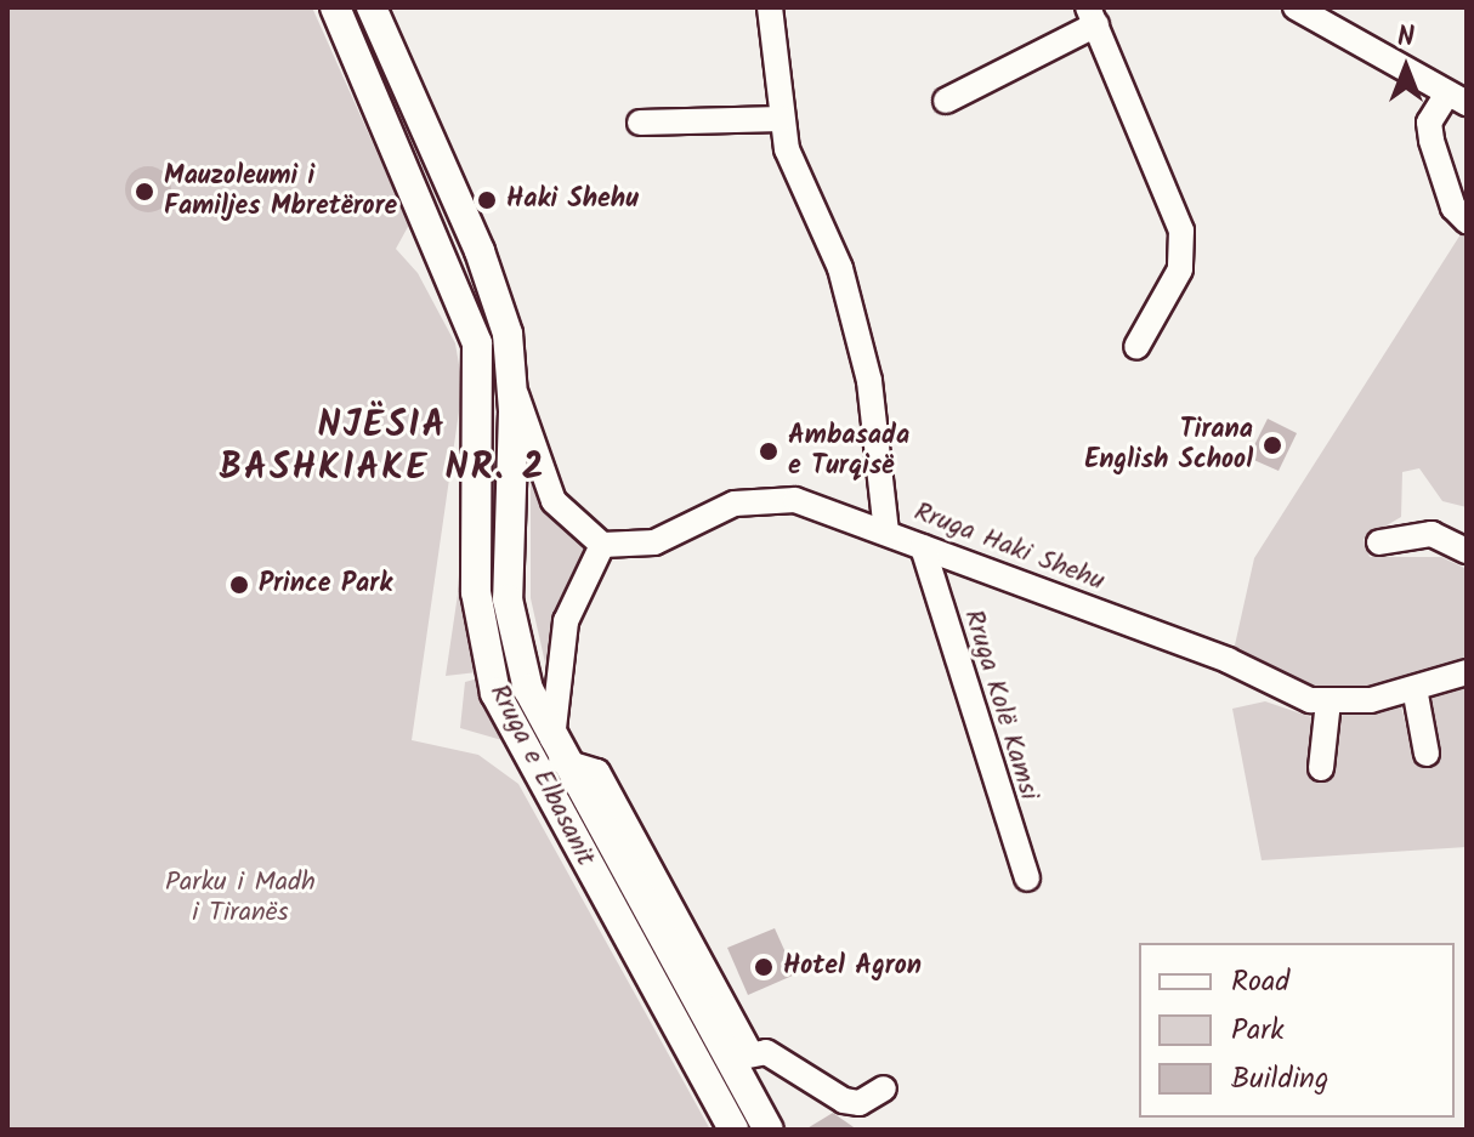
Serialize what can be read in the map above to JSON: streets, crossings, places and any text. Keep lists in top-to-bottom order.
{
  "streets": {
    "main road": ["Rruga e Elbasanit"],
    "street": ["Rruga Haki Shehu", "Rruga Kolë Kamsi"]
  },
  "crossings": [
    ["Rruga Haki Shehu", "Rruga Kolë Kamsi"]
  ],
  "districts": ["NJËSIA BASHKIAKE NR. 2"],
  "parks": ["Parku i Madh i Tiranës"],
  "places": [
    "Mauzoleumi i Familjes Mbretërore",
    "Haki Shehu",
    "Tirana English School",
    "Ambasada e Turqisë",
    "Prince Park",
    "Hotel Agron"
  ],
  "legend": ["Road", "Park", "Building"],
  "north": "top"
}
